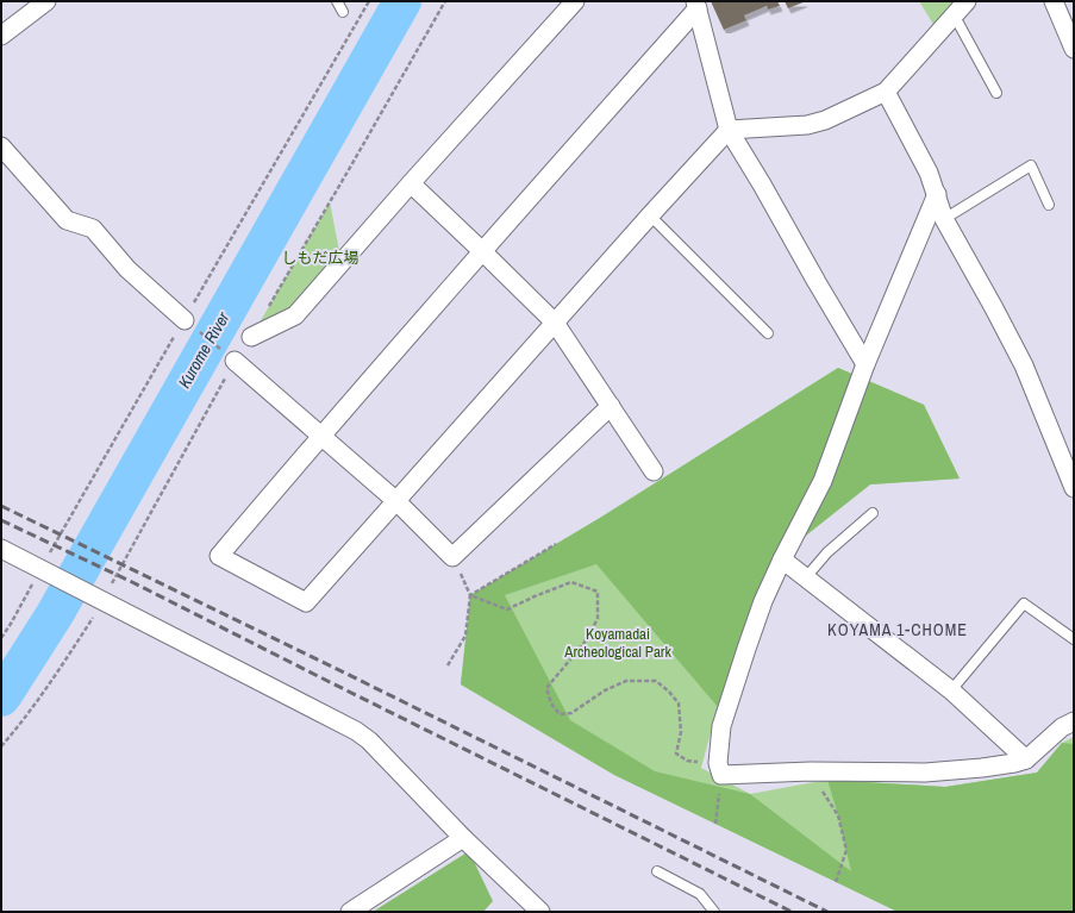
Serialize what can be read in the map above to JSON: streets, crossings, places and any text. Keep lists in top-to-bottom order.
{
  "districts": ["KOYAMA 1-CHOME"],
  "water": ["Kurome River"],
  "parks": ["しもだ広場", "Koyamadai Archeological Park"]
}
